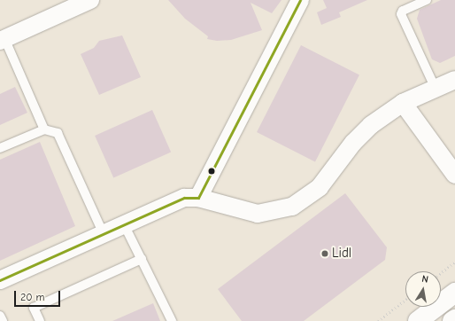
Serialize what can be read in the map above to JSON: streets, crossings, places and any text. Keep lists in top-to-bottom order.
{
  "places": ["Lidl"],
  "scale_bar": "20 m",
  "north": "top"
}
